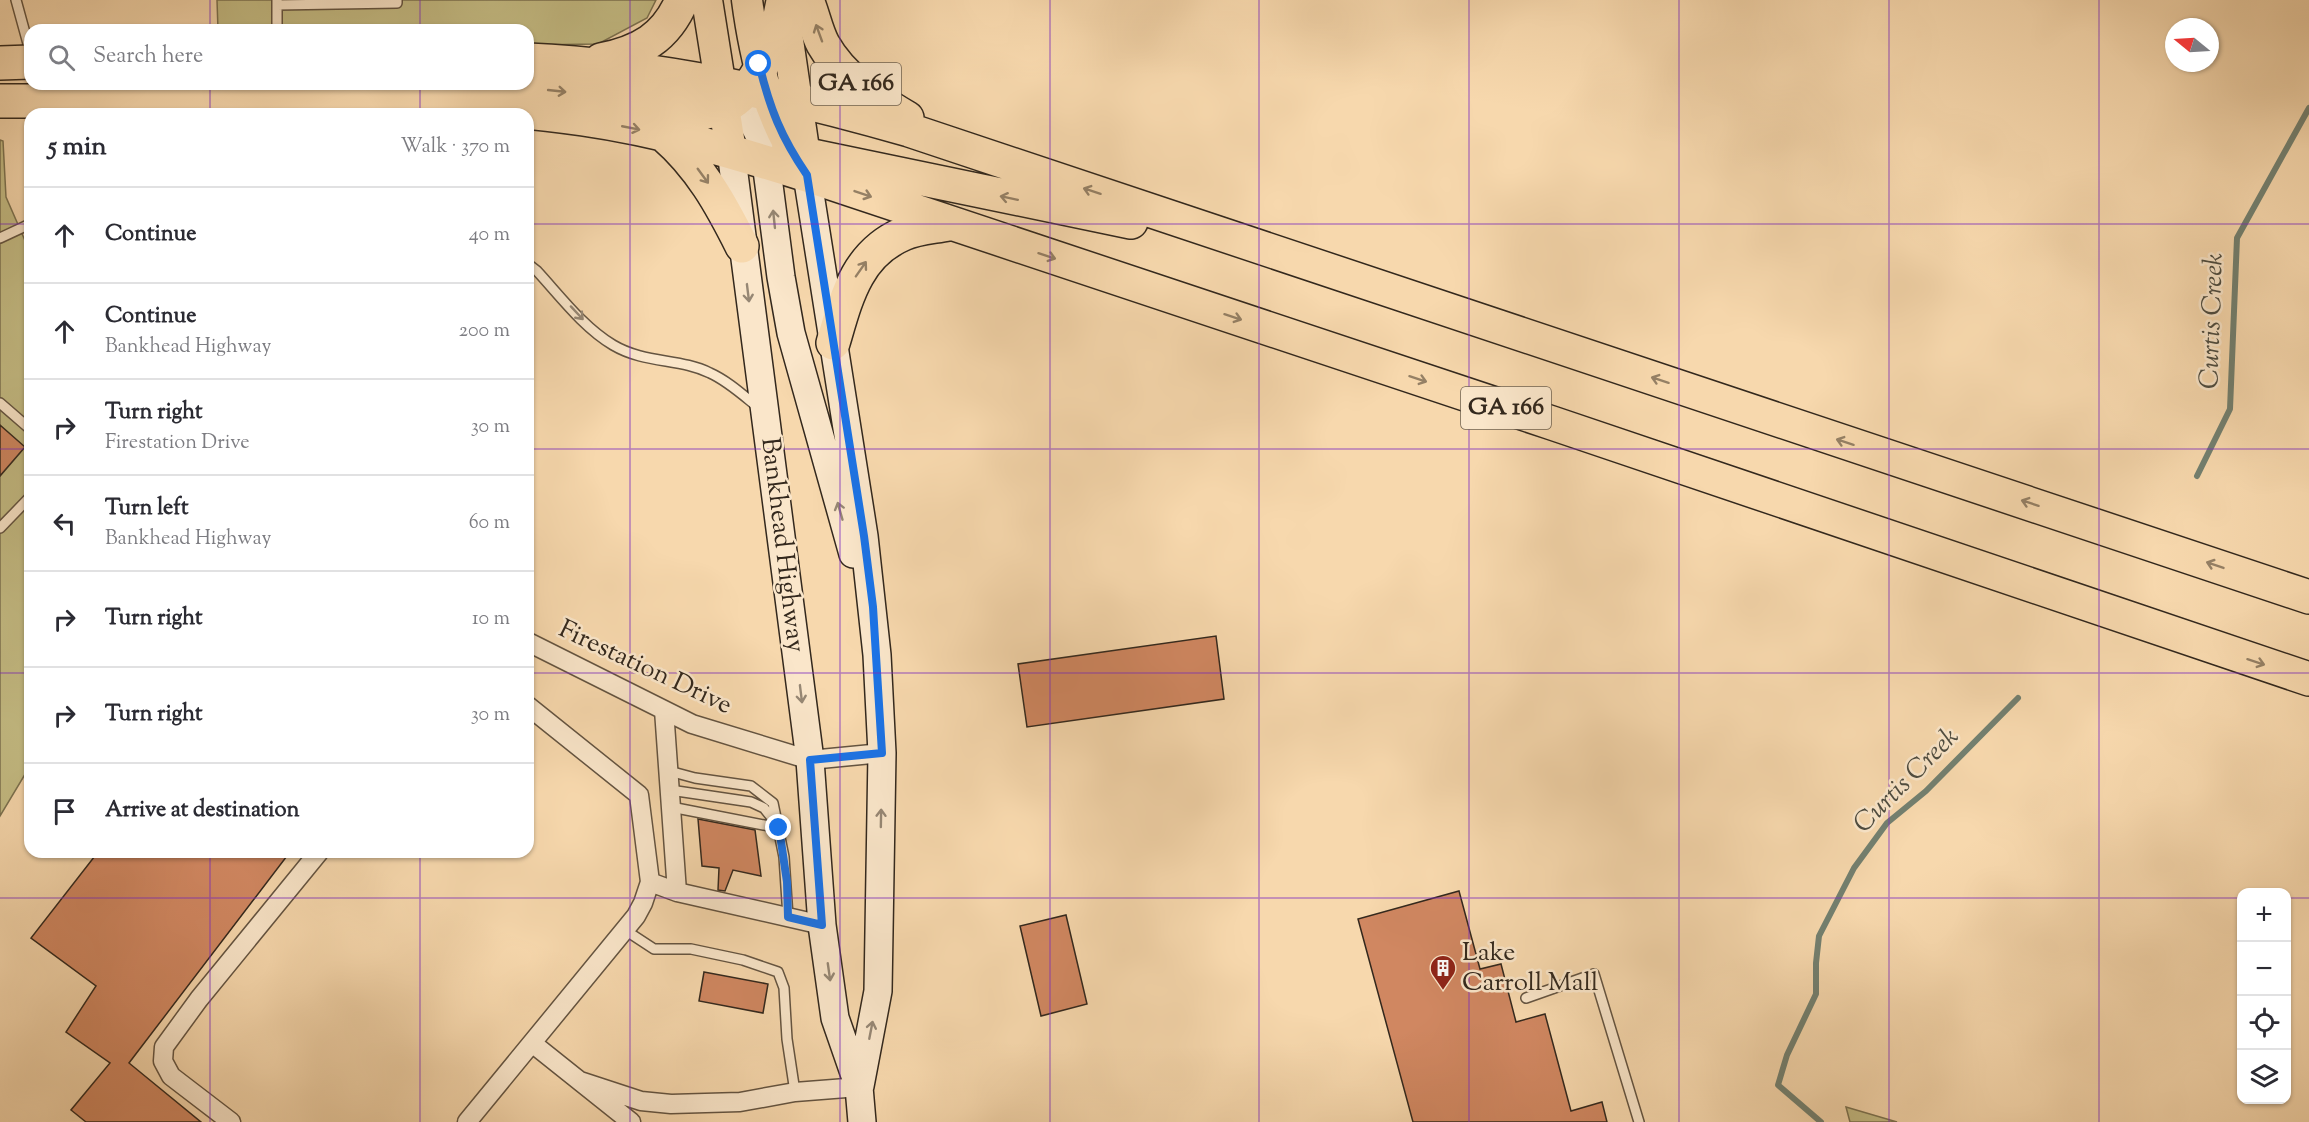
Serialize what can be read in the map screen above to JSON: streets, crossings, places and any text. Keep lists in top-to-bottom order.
{
  "streets": {
    "highway": ["GA 166"],
    "main road": ["Bankhead Highway"],
    "street": ["Firestation Drive"]
  },
  "crossings": [
    ["GA 166", "Bankhead Highway"],
    ["Bankhead Highway", "Firestation Drive"]
  ],
  "water": ["Curtis Creek"],
  "places": {
    "building": ["Lake Carroll Mall"]
  },
  "north": "left",
  "page": {
    "search": "Search here",
    "heading": ["5 min", "Walk · 370 m"],
    "list": [
      ["Continue", "40 m"],
      ["Continue", "Bankhead Highway", "200 m"],
      ["Turn right", "Firestation Drive", "30 m"],
      ["Turn left", "Bankhead Highway", "60 m"],
      ["Turn right", "10 m"],
      ["Turn right", "30 m"],
      "Arrive at destination"
    ],
    "map_buttons": ["+", "−"]
  }
}
